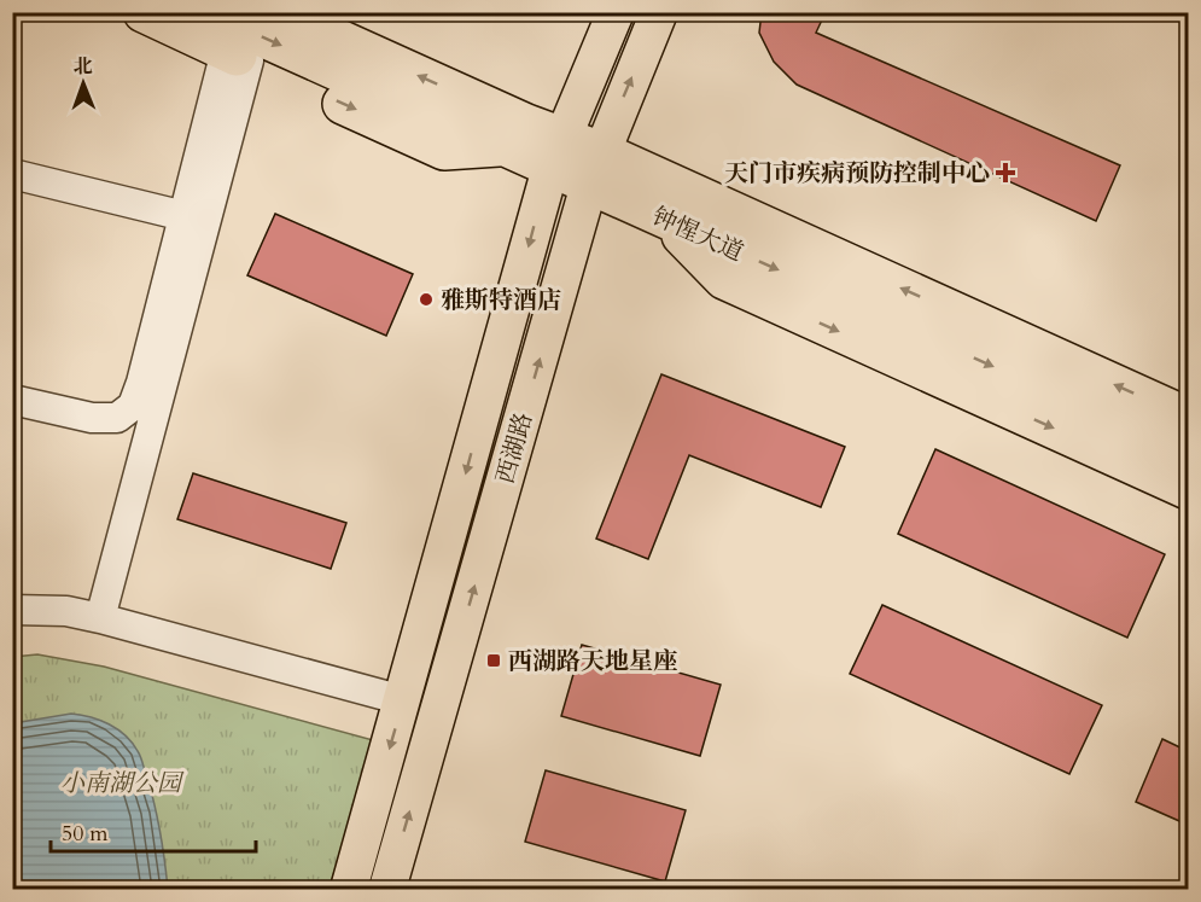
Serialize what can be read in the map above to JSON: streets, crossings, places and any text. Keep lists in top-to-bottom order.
{
  "streets": {
    "highway": ["钟惺大道"],
    "main road": ["西湖路"]
  },
  "crossings": [
    ["钟惺大道", "西湖路"]
  ],
  "parks": ["小南湖公园"],
  "places": {
    "health": ["天门市疾病预防控制中心"],
    "other": ["雅斯特酒店"],
    "transit": ["西湖路天地星座"]
  },
  "scale_bar": "50 m",
  "north": "top"
}
